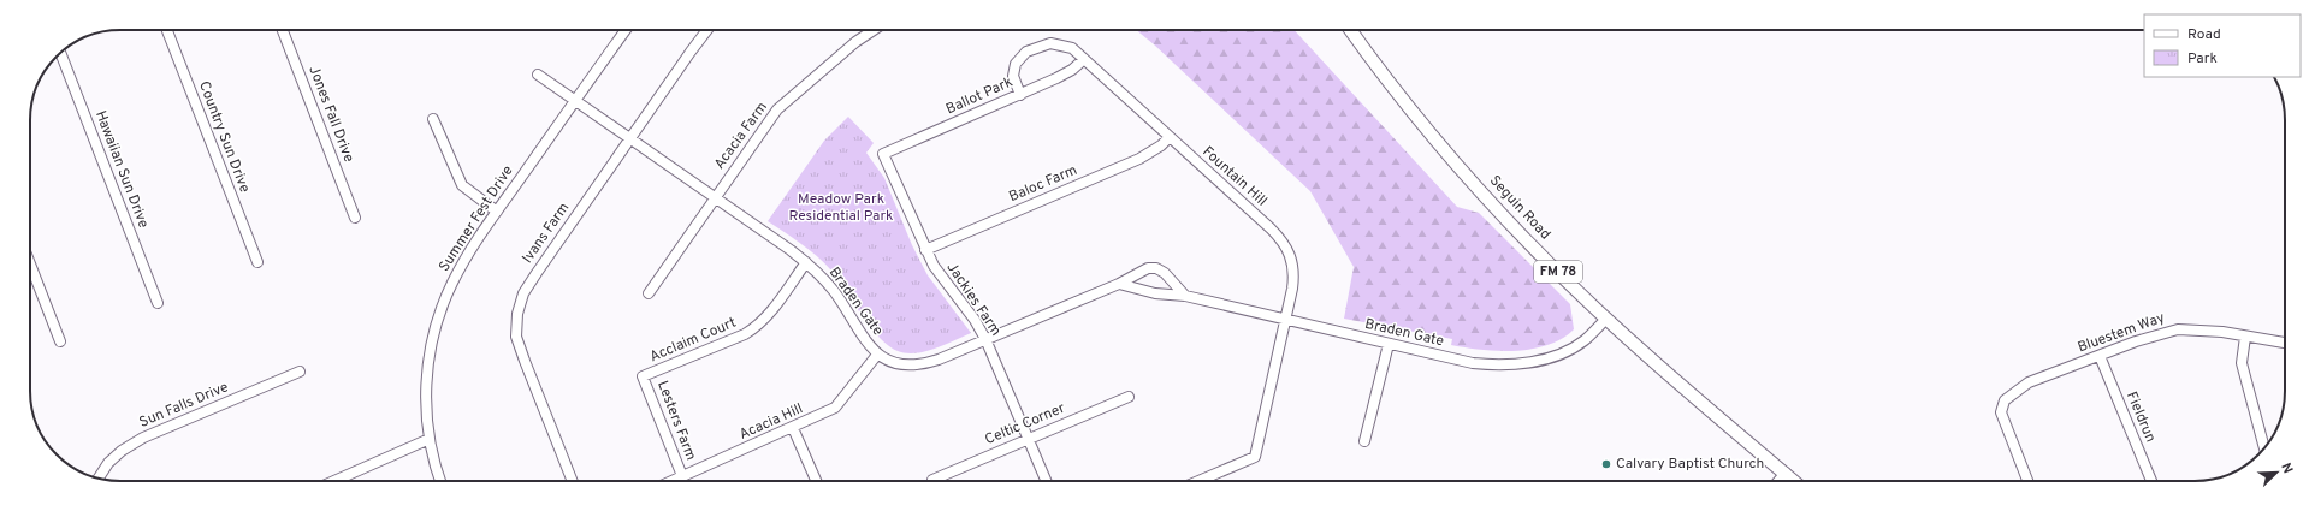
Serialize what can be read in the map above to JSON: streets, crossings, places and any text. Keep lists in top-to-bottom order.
{
  "streets": {
    "main road": ["Seguin Road", "FM 78"],
    "street": [
      "Ballot Park",
      "Jones Fall Drive",
      "Acacia Farm",
      "Country Sun Drive",
      "Hawaiian Sun Drive",
      "Fountain Hill",
      "Baloc Farm",
      "Summer Fest Drive",
      "Ivans Farm",
      "Jackies Farm",
      "Braden Gate",
      "Bluestem Way",
      "Acclaim Court",
      "Sun Falls Drive",
      "Fieldrun",
      "Lesters Farm",
      "Acacia Hill",
      "Celtic Corner"
    ]
  },
  "crossings": [
    ["Ballot Park", "Fountain Hill"],
    ["Ballot Park", "Jackies Farm"],
    ["Acacia Farm", "Braden Gate"],
    ["Fountain Hill", "Baloc Farm"],
    ["Fountain Hill", "Braden Gate"],
    ["Baloc Farm", "Jackies Farm"],
    ["Seguin Road", "Braden Gate"],
    ["Summer Fest Drive", "Braden Gate"],
    ["Ivans Farm", "Braden Gate"],
    ["Jackies Farm", "Braden Gate"],
    ["Jackies Farm", "Celtic Corner"],
    ["Braden Gate", "Acclaim Court"],
    ["Braden Gate", "Acacia Hill"],
    ["Bluestem Way", "Fieldrun"],
    ["Acclaim Court", "Lesters Farm"],
    ["Lesters Farm", "Acacia Hill"]
  ],
  "parks": ["Meadow Park Residential Park"],
  "places": ["Calvary Baptist Church"],
  "legend": ["Road", "Park"],
  "north": "top right"
}
